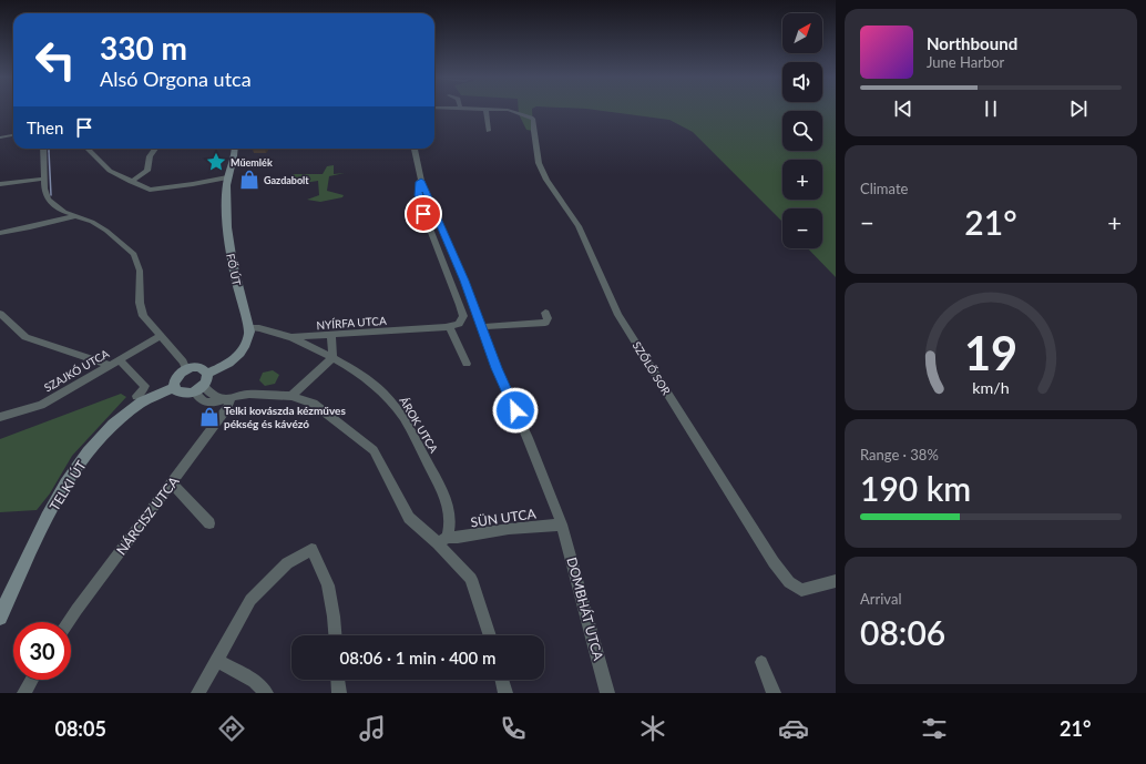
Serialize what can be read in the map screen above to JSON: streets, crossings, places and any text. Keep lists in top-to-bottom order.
{
  "streets": {
    "main road": ["FŐ ÚT", "TELKI ÚT"],
    "street": [
      "NYÍRFA UTCA",
      "SZŐLŐ SOR",
      "SZAJKÓ UTCA",
      "ÁROK UTCA",
      "NÁRCISZ UTCA",
      "SÜN UTCA",
      "DOMBHÁT UTCA"
    ]
  },
  "crossings": [
    ["FŐ ÚT", "NYÍRFA UTCA"],
    ["FŐ ÚT", "TELKI ÚT"],
    ["NYÍRFA UTCA", "ÁROK UTCA"],
    ["ÁROK UTCA", "SÜN UTCA"],
    ["SÜN UTCA", "DOMBHÁT UTCA"]
  ],
  "places": {
    "place": ["Műemlék"],
    "shop": ["Gazdabolt", "Telki kovászda kézműves pékség és kávézó"]
  },
  "north": "top right",
  "page": {
    "map_buttons": ["+", "−"],
    "turn": ["330 m", "Alsó Orgona utca"],
    "song": ["Northbound", "June Harbor"],
    "then": "Then",
    "tile": [
      "Climate",
      ["Range · 38%", "190 km"],
      ["Arrival", "08:06"]
    ],
    "heat": ["−", "21°", "+"],
    "limit": "30",
    "trip": "08:06 · 1 min · 400 m",
    "tabs": ["08:05", "21°"],
    "gauge": ["19", "km/h"]
  }
}
